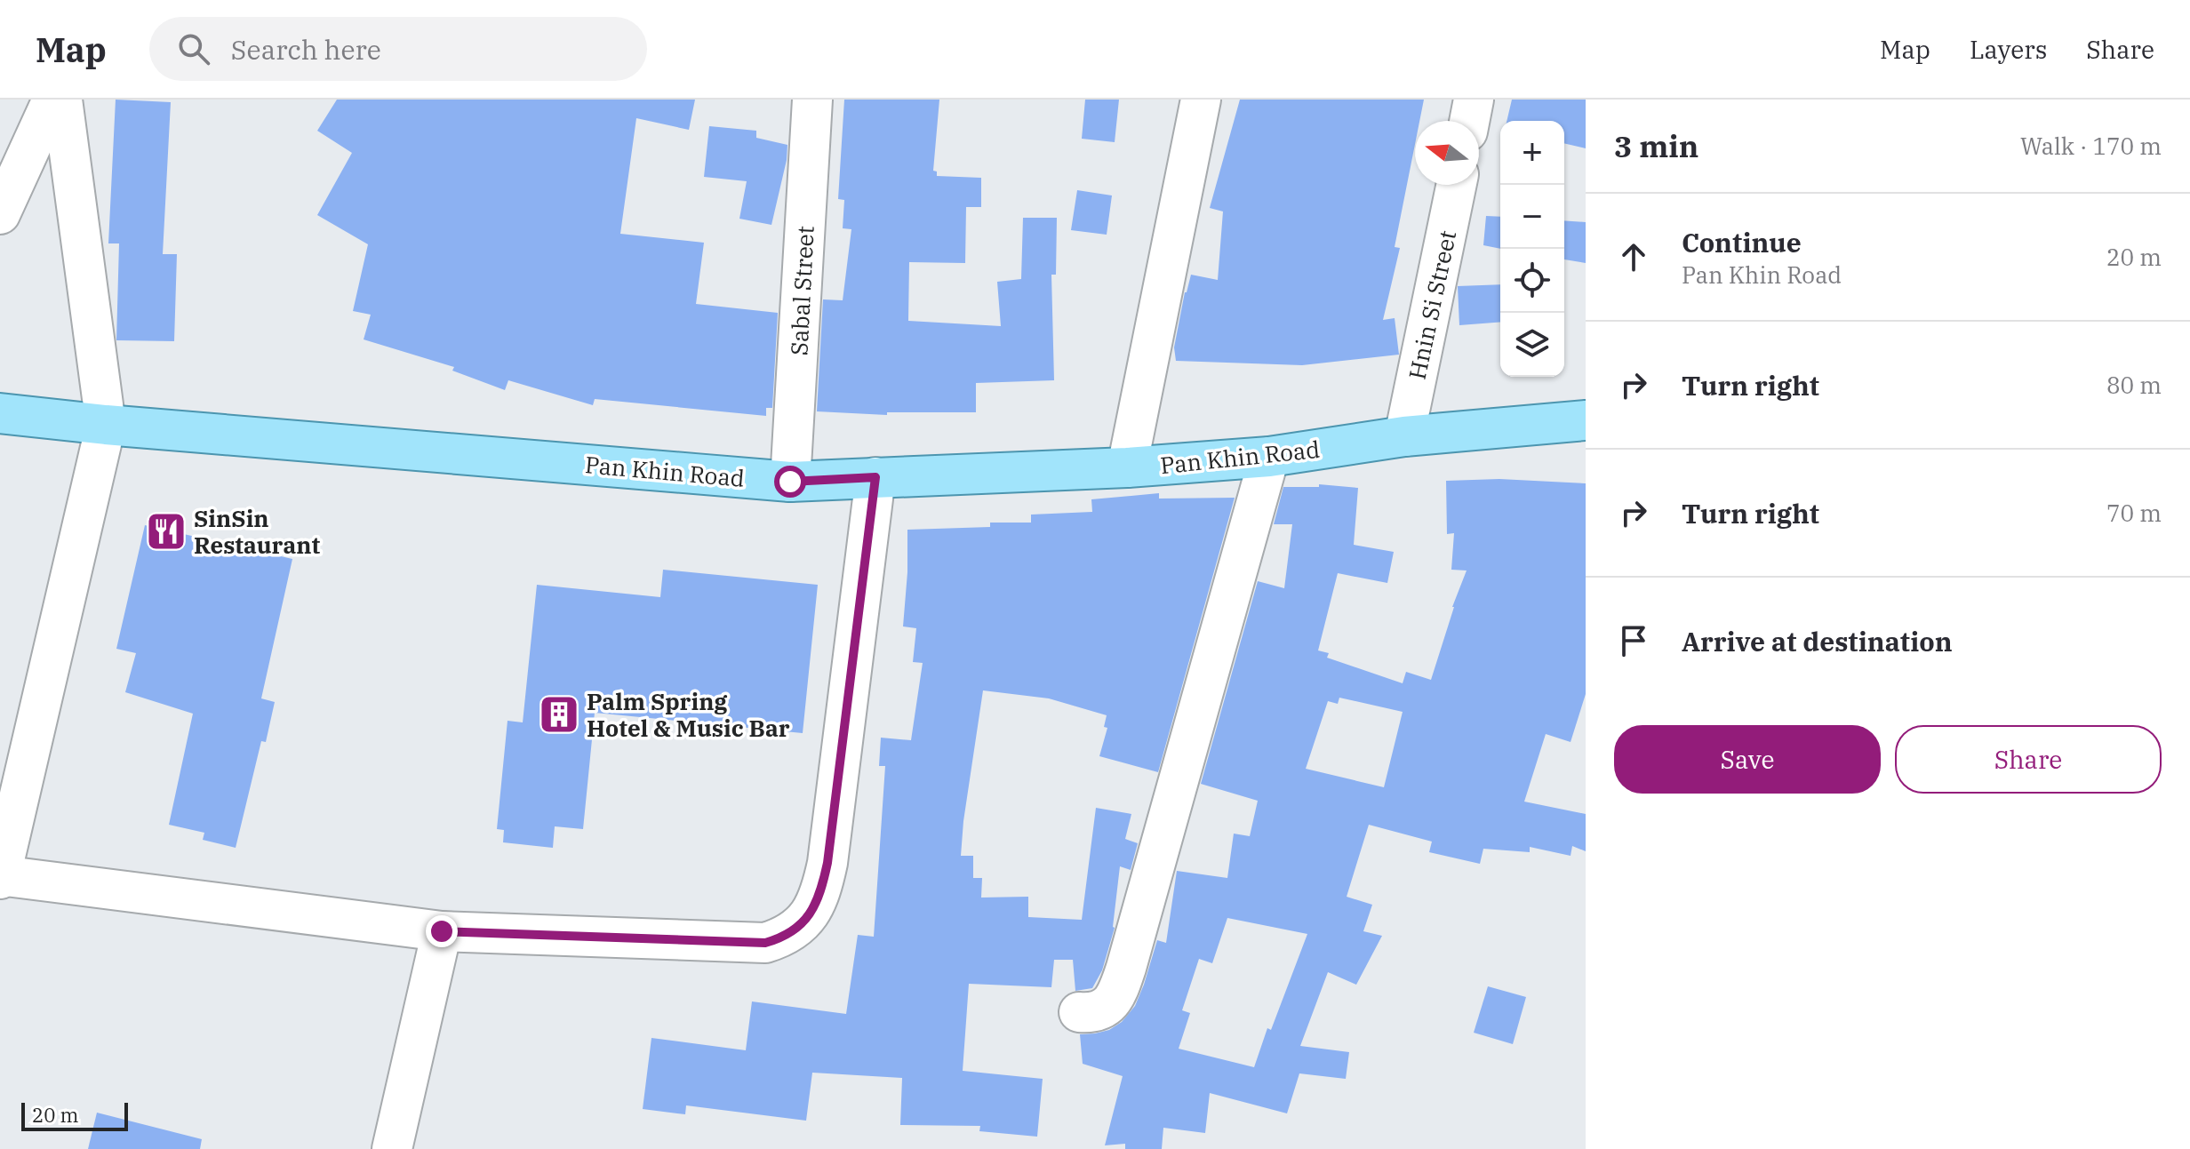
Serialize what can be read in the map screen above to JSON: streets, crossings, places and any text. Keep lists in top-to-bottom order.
{
  "streets": {
    "main road": ["Pan Khin Road"],
    "street": ["Sabal Street", "Hnin Si Street"]
  },
  "crossings": [
    ["Sabal Street", "Pan Khin Road"],
    ["Hnin Si Street", "Pan Khin Road"]
  ],
  "places": {
    "restaurant": ["SinSin Restaurant"],
    "building": ["Palm Spring Hotel & Music Bar"]
  },
  "scale_bar": "20 m",
  "north": "left",
  "page": {
    "header": "Map",
    "search": "Search here",
    "nav": ["Map", "Layers", "Share"],
    "heading": ["3 min", "Walk · 170 m"],
    "map_buttons": ["+", "−"],
    "list": [
      ["Continue", "Pan Khin Road", "20 m"],
      ["Turn right", "80 m"],
      ["Turn right", "70 m"],
      "Arrive at destination"
    ],
    "buttons": ["Save", "Share"],
    "scale": "20 m"
  }
}
